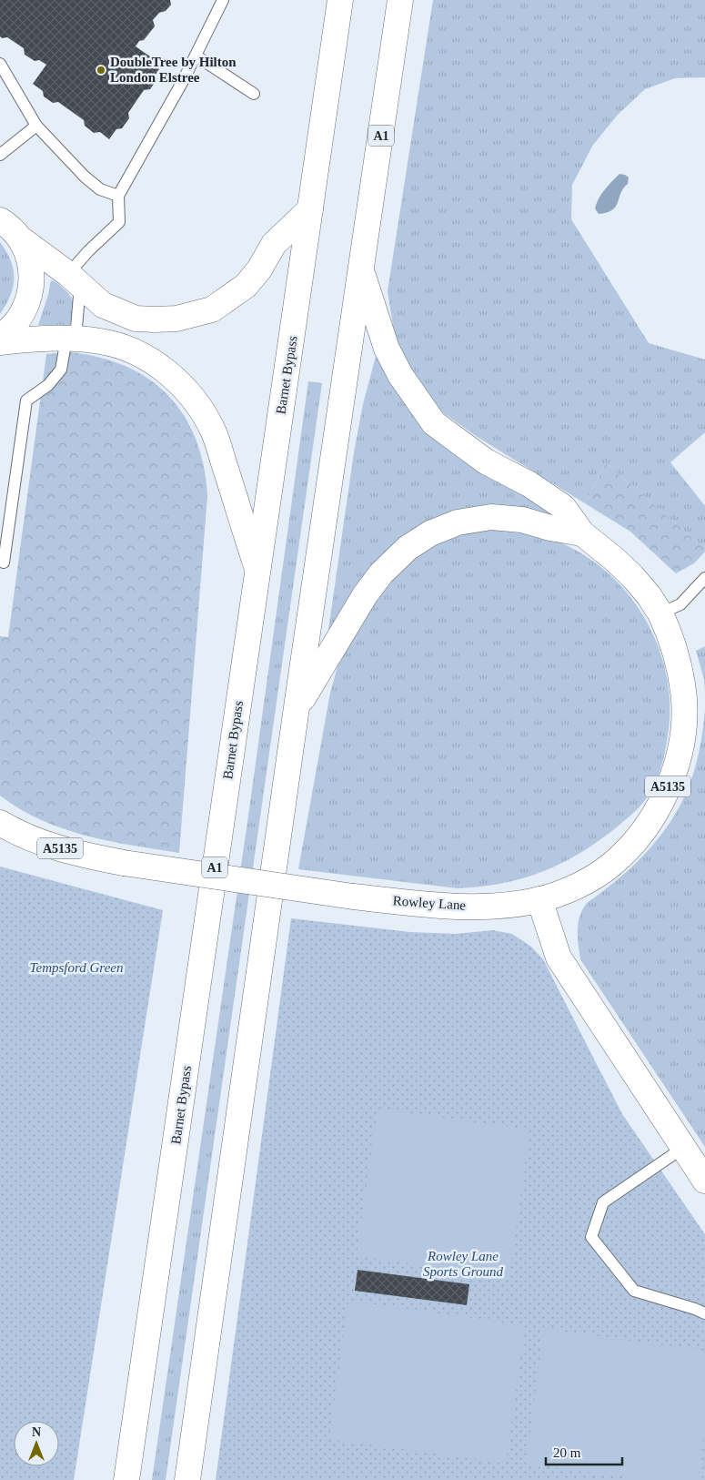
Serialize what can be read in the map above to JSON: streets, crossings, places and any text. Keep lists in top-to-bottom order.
{
  "streets": {
    "main road": [
      "A1",
      "Barnet Bypass",
      "A5135",
      "Rowley Lane"
    ]
  },
  "crossings": [
    ["A5135", "Rowley Lane"]
  ],
  "parks": ["Tempsford Green", "Rowley Lane Sports Ground"],
  "places": ["DoubleTree by Hilton London Elstree"],
  "scale_bar": "20 m",
  "north": "top"
}
